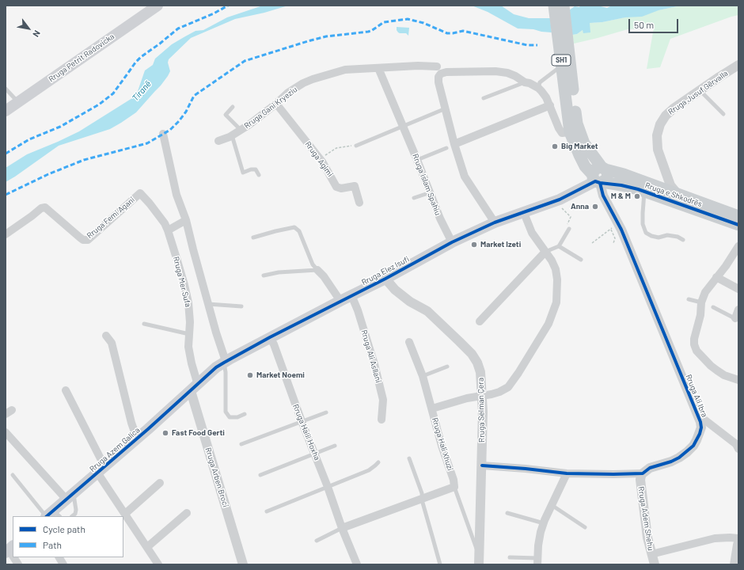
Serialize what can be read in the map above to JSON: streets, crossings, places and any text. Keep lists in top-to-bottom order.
{
  "streets": {
    "main road": [
      "Rruga Petrit Radovicka",
      "SH1",
      "Rruga e Shkodrës",
      "Rruga Elez Isufi",
      "Rruga Azem Galica"
    ],
    "street": [
      "Rruga Jusuf Gërvalla",
      "Rruga Gani Kryeziu",
      "Rruga Agimi",
      "Rruga Islam Spahiu",
      "Rruga Femi Agani",
      "Rruga Mer Sufa",
      "Rruga Ali Asllani",
      "Rruga Ali Ibra",
      "Rruga Selman Çera",
      "Rruga Halil Hoxha",
      "Rruga Hali Xhuzi",
      "Rruga Arben Broci",
      "Rruga Adem Shehu"
    ]
  },
  "crossings": [
    ["SH1", "Rruga e Shkodrës"],
    ["SH1", "Rruga Elez Isufi"],
    ["SH1", "Rruga Ali Ibra"],
    ["Rruga Jusuf Gërvalla", "Rruga e Shkodrës"],
    ["Rruga Gani Kryeziu", "Rruga Agimi"],
    ["Rruga Gani Kryeziu", "Rruga Islam Spahiu"],
    ["Rruga Islam Spahiu", "Rruga Elez Isufi"],
    ["Rruga e Shkodrës", "Rruga Elez Isufi"],
    ["Rruga e Shkodrës", "Rruga Ali Ibra"],
    ["Rruga Femi Agani", "Rruga Mer Sufa"],
    ["Rruga Elez Isufi", "Rruga Mer Sufa"],
    ["Rruga Elez Isufi", "Rruga Ali Asllani"],
    ["Rruga Elez Isufi", "Rruga Ali Ibra"],
    ["Rruga Elez Isufi", "Rruga Selman Çera"],
    ["Rruga Elez Isufi", "Rruga Halil Hoxha"],
    ["Rruga Elez Isufi", "Rruga Hali Xhuzi"],
    ["Rruga Elez Isufi", "Rruga Azem Galica"],
    ["Rruga Elez Isufi", "Rruga Arben Broci"],
    ["Rruga Mer Sufa", "Rruga Azem Galica"],
    ["Rruga Mer Sufa", "Rruga Arben Broci"],
    ["Rruga Ali Ibra", "Rruga Selman Çera"],
    ["Rruga Ali Ibra", "Rruga Adem Shehu"],
    ["Rruga Selman Çera", "Rruga Hali Xhuzi"],
    ["Rruga Azem Galica", "Rruga Arben Broci"]
  ],
  "water": ["Tiranë"],
  "places": [
    "Big Market",
    "M & M",
    "Anna",
    "Market Izeti",
    "Market Noemi",
    "Fast Food Gerti"
  ],
  "legend": ["Cycle path", "Path"],
  "scale_bar": "50 m",
  "north": "bottom right"
}
